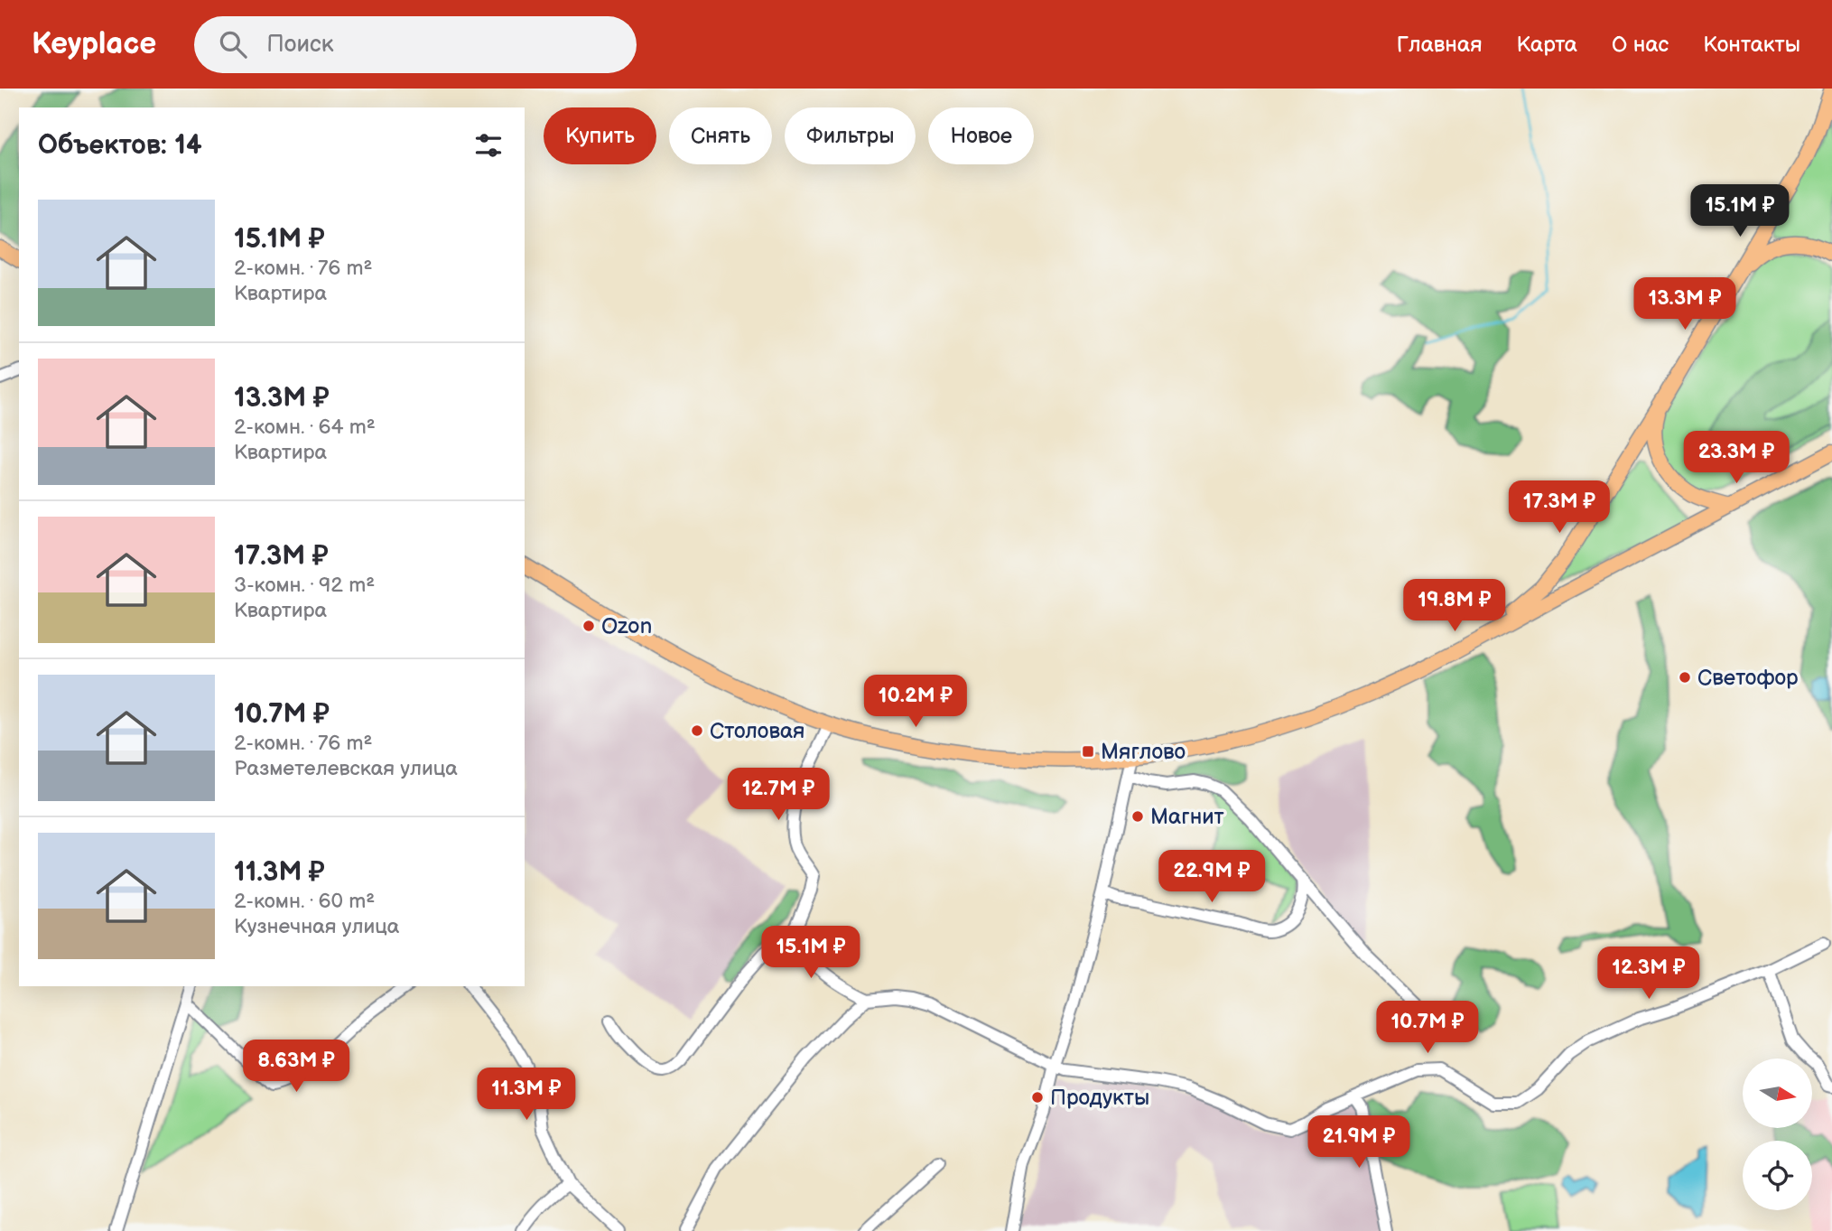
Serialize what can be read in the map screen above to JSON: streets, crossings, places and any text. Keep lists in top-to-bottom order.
{
  "places": {
    "other": [
      "Ozon",
      "Светофор",
      "Столовая",
      "Магнит",
      "Продукты"
    ],
    "transit": ["Мяглово"]
  },
  "north": "right",
  "page": {
    "header": "Keyplace",
    "search": "Поиск",
    "nav": [
      "Главная",
      "Карта",
      "О нас",
      "Контакты"
    ],
    "chip": [
      "Купить",
      "Снять",
      "Фильтры",
      "Новое"
    ],
    "heading": "Объектов: 14",
    "list": [
      {
        "name": "15.1M ₽",
        "note": "2-комн. · 76 m² · Квартира"
      },
      {
        "name": "13.3M ₽",
        "note": "2-комн. · 64 m² · Квартира"
      },
      {
        "name": "17.3M ₽",
        "note": "3-комн. · 92 m² · Квартира"
      },
      {
        "name": "10.7M ₽",
        "note": "2-комн. · 76 m² · Разметелевская улица"
      },
      {
        "name": "11.3M ₽",
        "note": "2-комн. · 60 m² · Кузнечная улица"
      }
    ],
    "price": [
      "15.1M ₽",
      "13.3M ₽",
      "23.3M ₽",
      "17.3M ₽",
      "19.8M ₽",
      "10.2M ₽",
      "12.7M ₽",
      "22.9M ₽",
      "15.1M ₽",
      "12.3M ₽",
      "10.7M ₽",
      "8.63M ₽",
      "11.3M ₽",
      "21.9M ₽"
    ]
  }
}
